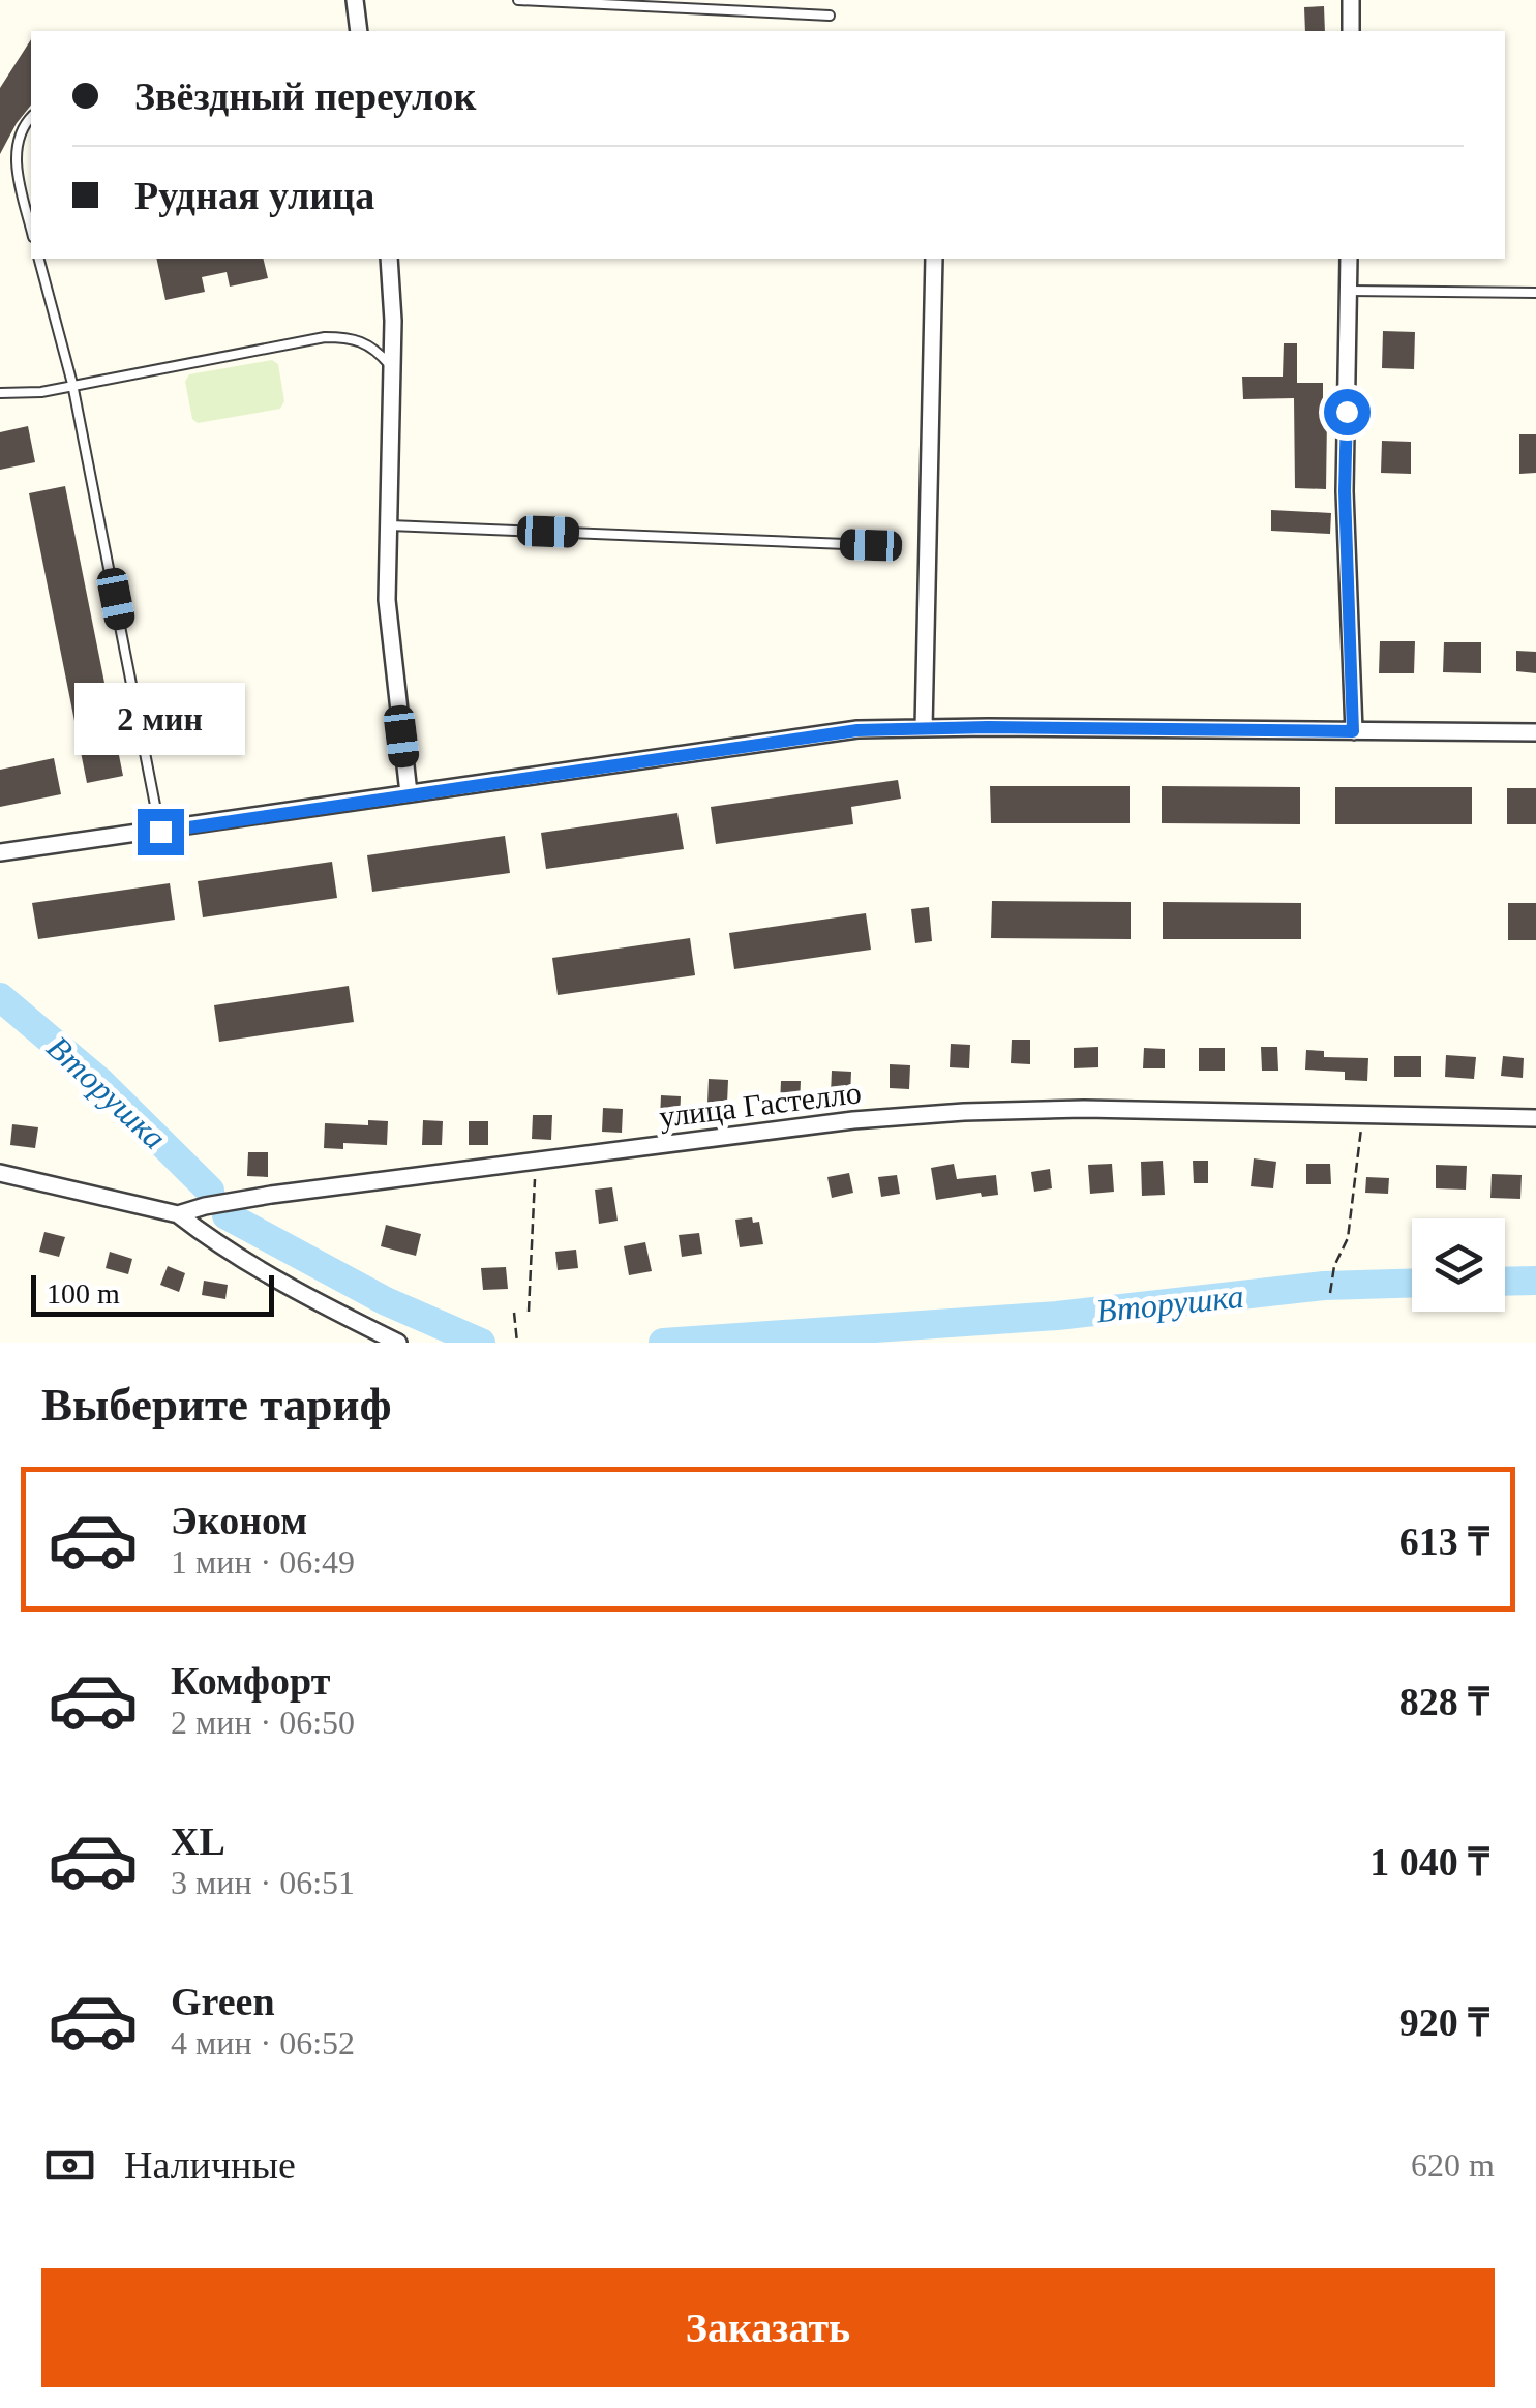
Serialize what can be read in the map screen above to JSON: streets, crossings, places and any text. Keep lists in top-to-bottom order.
{
  "streets": {
    "street": ["улица Гастелло"]
  },
  "water": ["Вторушка"],
  "scale_bar": "100 m",
  "page": {
    "banner": ["Звёздный переулок", "Рудная улица"],
    "bubble": "2 мин",
    "scale": "100 m",
    "heading": "Выберите тариф",
    "list": [
      {
        "name": "Эконом",
        "note": "1 мин · 06:49",
        "value": "613 ₸"
      },
      {
        "name": "Комфорт",
        "note": "2 мин · 06:50",
        "value": "828 ₸"
      },
      {
        "name": "XL",
        "note": "3 мин · 06:51",
        "value": "1 040 ₸"
      },
      {
        "name": "Green",
        "note": "4 мин · 06:52",
        "value": "920 ₸"
      }
    ],
    "pay": ["Наличные", "620 m"],
    "buttons": "Заказать"
  }
}
